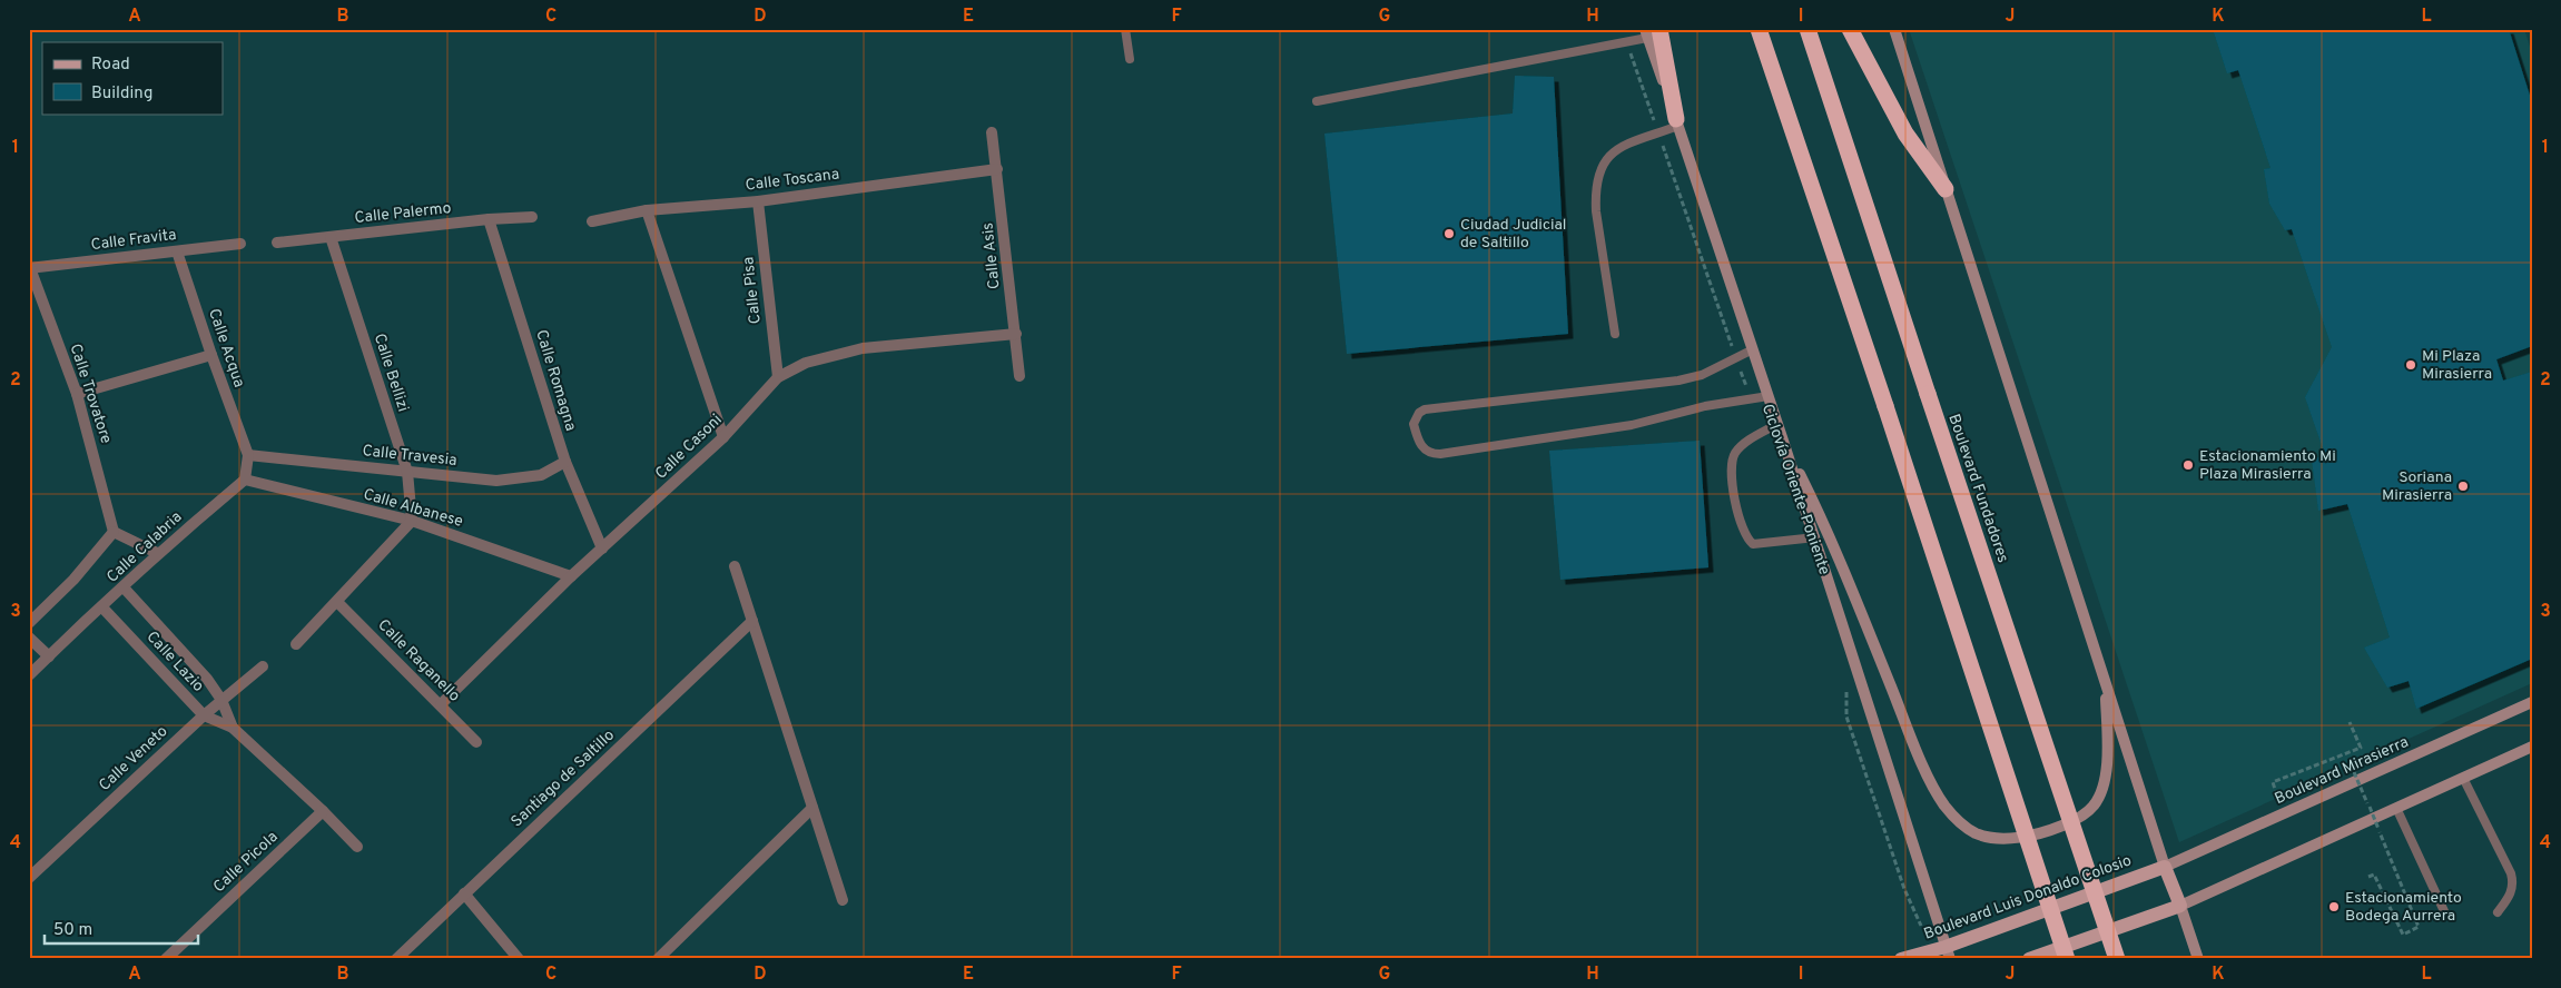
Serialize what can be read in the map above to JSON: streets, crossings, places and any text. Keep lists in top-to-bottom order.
{
  "streets": {
    "highway": ["Boulevard Fundadores"],
    "main road": ["Boulevard Mirasierra", "Boulevard Luis Donaldo Colosio"],
    "street": [
      "Calle Toscana",
      "Calle Palermo",
      "Calle Fravita",
      "Calle Asis",
      "Calle Pisa",
      "Calle Acqua",
      "Calle Bellizi",
      "Calle Romagna",
      "Calle Trovatore",
      "Calle Casoni",
      "Calle Travesia",
      "Calle Albanese",
      "Calle Calabria",
      "Calle Raganello",
      "Calle Lazio",
      "Calle Veneto",
      "Santiago de Saltillo",
      "Calle Picola"
    ],
    "path": ["Ciclovía Oriente-Poniente"]
  },
  "crossings": [
    ["Calle Toscana", "Calle Asis"],
    ["Calle Toscana", "Calle Pisa"],
    ["Calle Palermo", "Calle Bellizi"],
    ["Calle Palermo", "Calle Romagna"],
    ["Calle Fravita", "Calle Acqua"],
    ["Calle Fravita", "Calle Trovatore"],
    ["Calle Asis", "Calle Casoni"],
    ["Calle Pisa", "Calle Casoni"],
    ["Calle Acqua", "Calle Travesia"],
    ["Calle Bellizi", "Calle Travesia"],
    ["Calle Bellizi", "Calle Albanese"],
    ["Calle Romagna", "Calle Casoni"],
    ["Calle Romagna", "Calle Travesia"],
    ["Calle Trovatore", "Calle Calabria"],
    ["Calle Casoni", "Calle Albanese"],
    ["Calle Casoni", "Calle Raganello"],
    ["Calle Albanese", "Calle Calabria"],
    ["Calle Calabria", "Calle Lazio"],
    ["Calle Lazio", "Calle Veneto"],
    ["Calle Lazio", "Calle Picola"],
    ["Boulevard Mirasierra", "Boulevard Luis Donaldo Colosio"]
  ],
  "places": [
    "Ciudad Judicial de Saltillo",
    "Mi Plaza Mirasierra",
    "Estacionamiento Mi Plaza Mirasierra",
    "Soriana Mirasierra",
    "Estacionamiento Bodega Aurrera"
  ],
  "legend": ["Road", "Building"],
  "scale_bar": "50 m",
  "grid": {
    "columns": [
      "A",
      "B",
      "C",
      "D",
      "E",
      "F",
      "G",
      "H",
      "I",
      "J",
      "K",
      "L"
    ],
    "rows": [
      "1",
      "2",
      "3",
      "4"
    ]
  }
}
